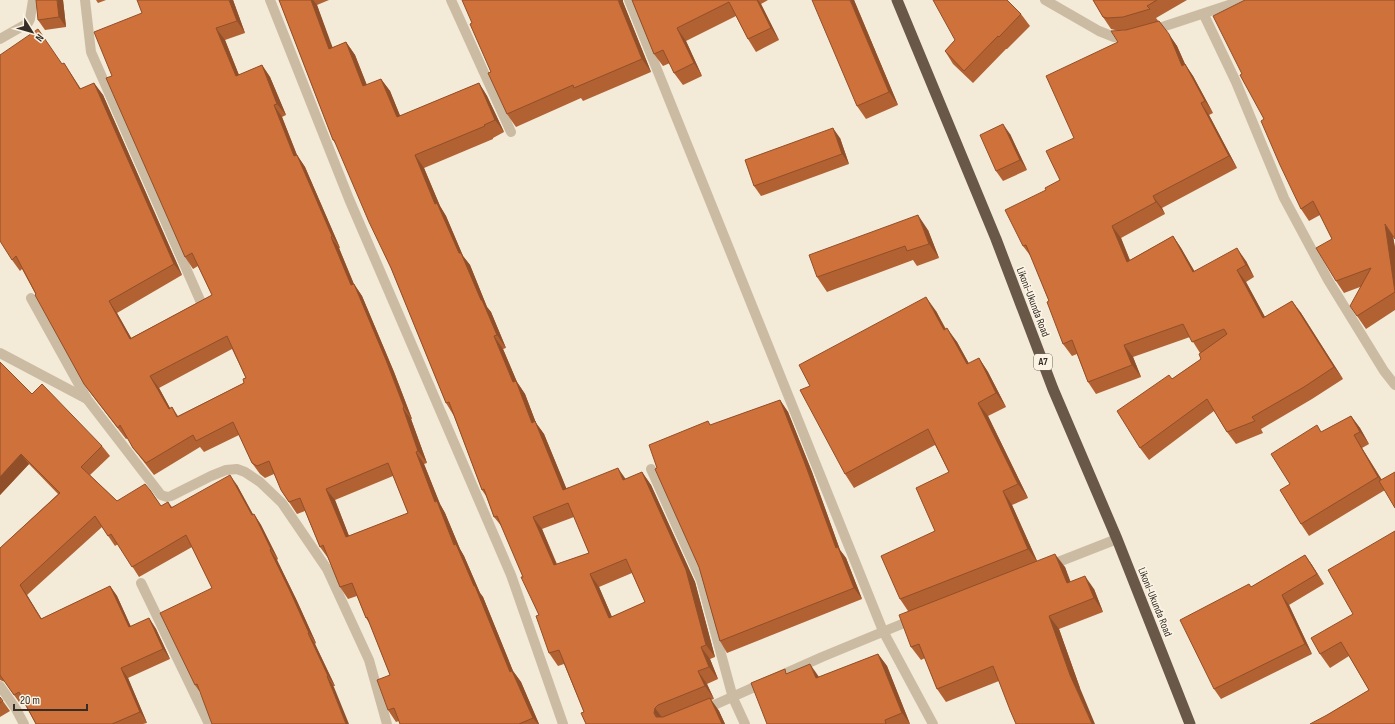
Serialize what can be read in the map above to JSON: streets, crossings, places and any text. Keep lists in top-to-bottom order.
{
  "streets": {
    "highway": ["Likoni-Ukunda Road", "A7"]
  },
  "scale_bar": "20 m",
  "north": "bottom right"
}
